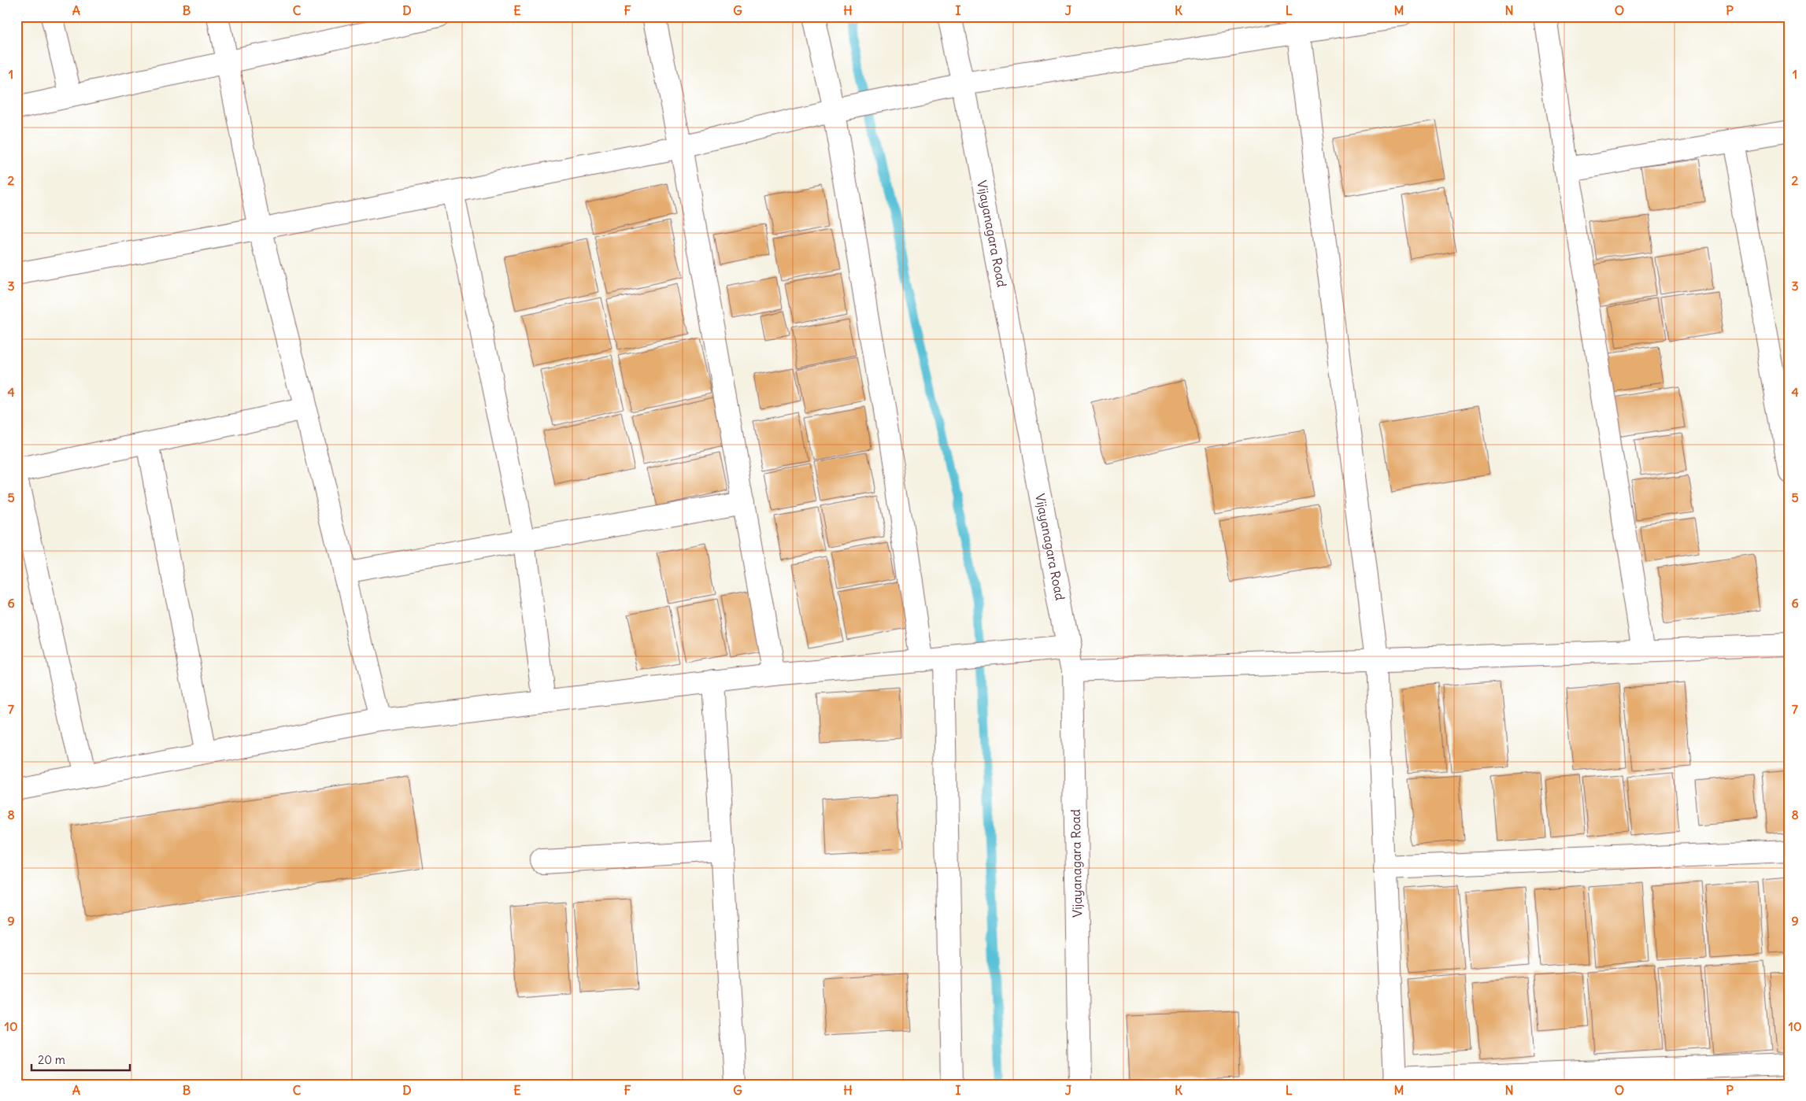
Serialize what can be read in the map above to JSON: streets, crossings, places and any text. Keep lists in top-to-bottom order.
{
  "streets": {
    "street": ["Vijayanagara Road"]
  },
  "scale_bar": "20 m",
  "grid": {
    "columns": [
      "A",
      "B",
      "C",
      "D",
      "E",
      "F",
      "G",
      "H",
      "I",
      "J",
      "K",
      "L",
      "M",
      "N",
      "O",
      "P"
    ],
    "rows": [
      "1",
      "2",
      "3",
      "4",
      "5",
      "6",
      "7",
      "8",
      "9",
      "10"
    ]
  }
}
